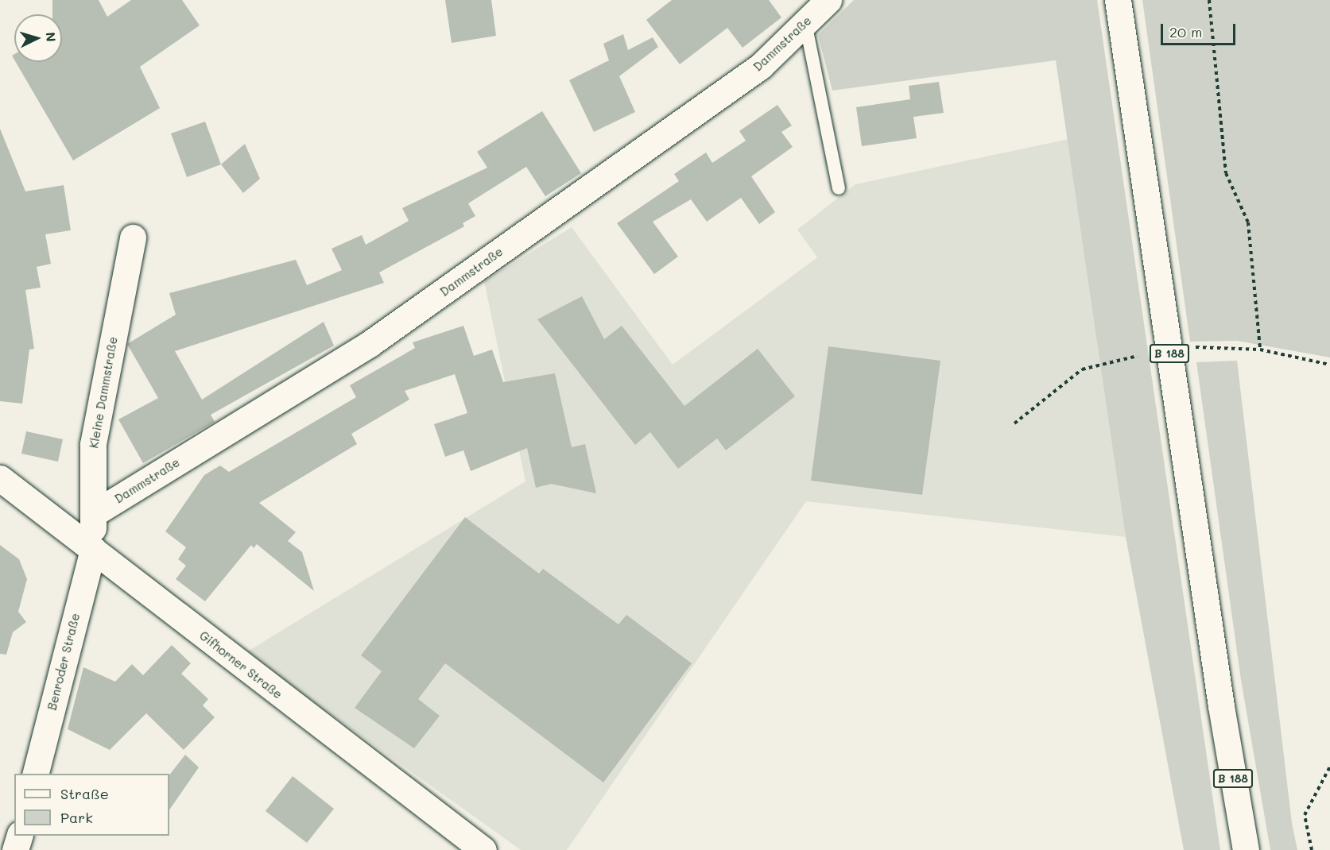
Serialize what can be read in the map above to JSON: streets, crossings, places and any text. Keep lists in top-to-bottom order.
{
  "streets": {
    "street": [
      "Dammstraße",
      "B 188",
      "Kleine Dammstraße",
      "Benroder Straße",
      "Gifhorner Straße"
    ]
  },
  "crossings": [
    ["Dammstraße", "Kleine Dammstraße"],
    ["Kleine Dammstraße", "Benroder Straße"],
    ["Kleine Dammstraße", "Gifhorner Straße"],
    ["Benroder Straße", "Gifhorner Straße"]
  ],
  "legend": ["Straße", "Park"],
  "scale_bar": "20 m",
  "north": "right"
}
